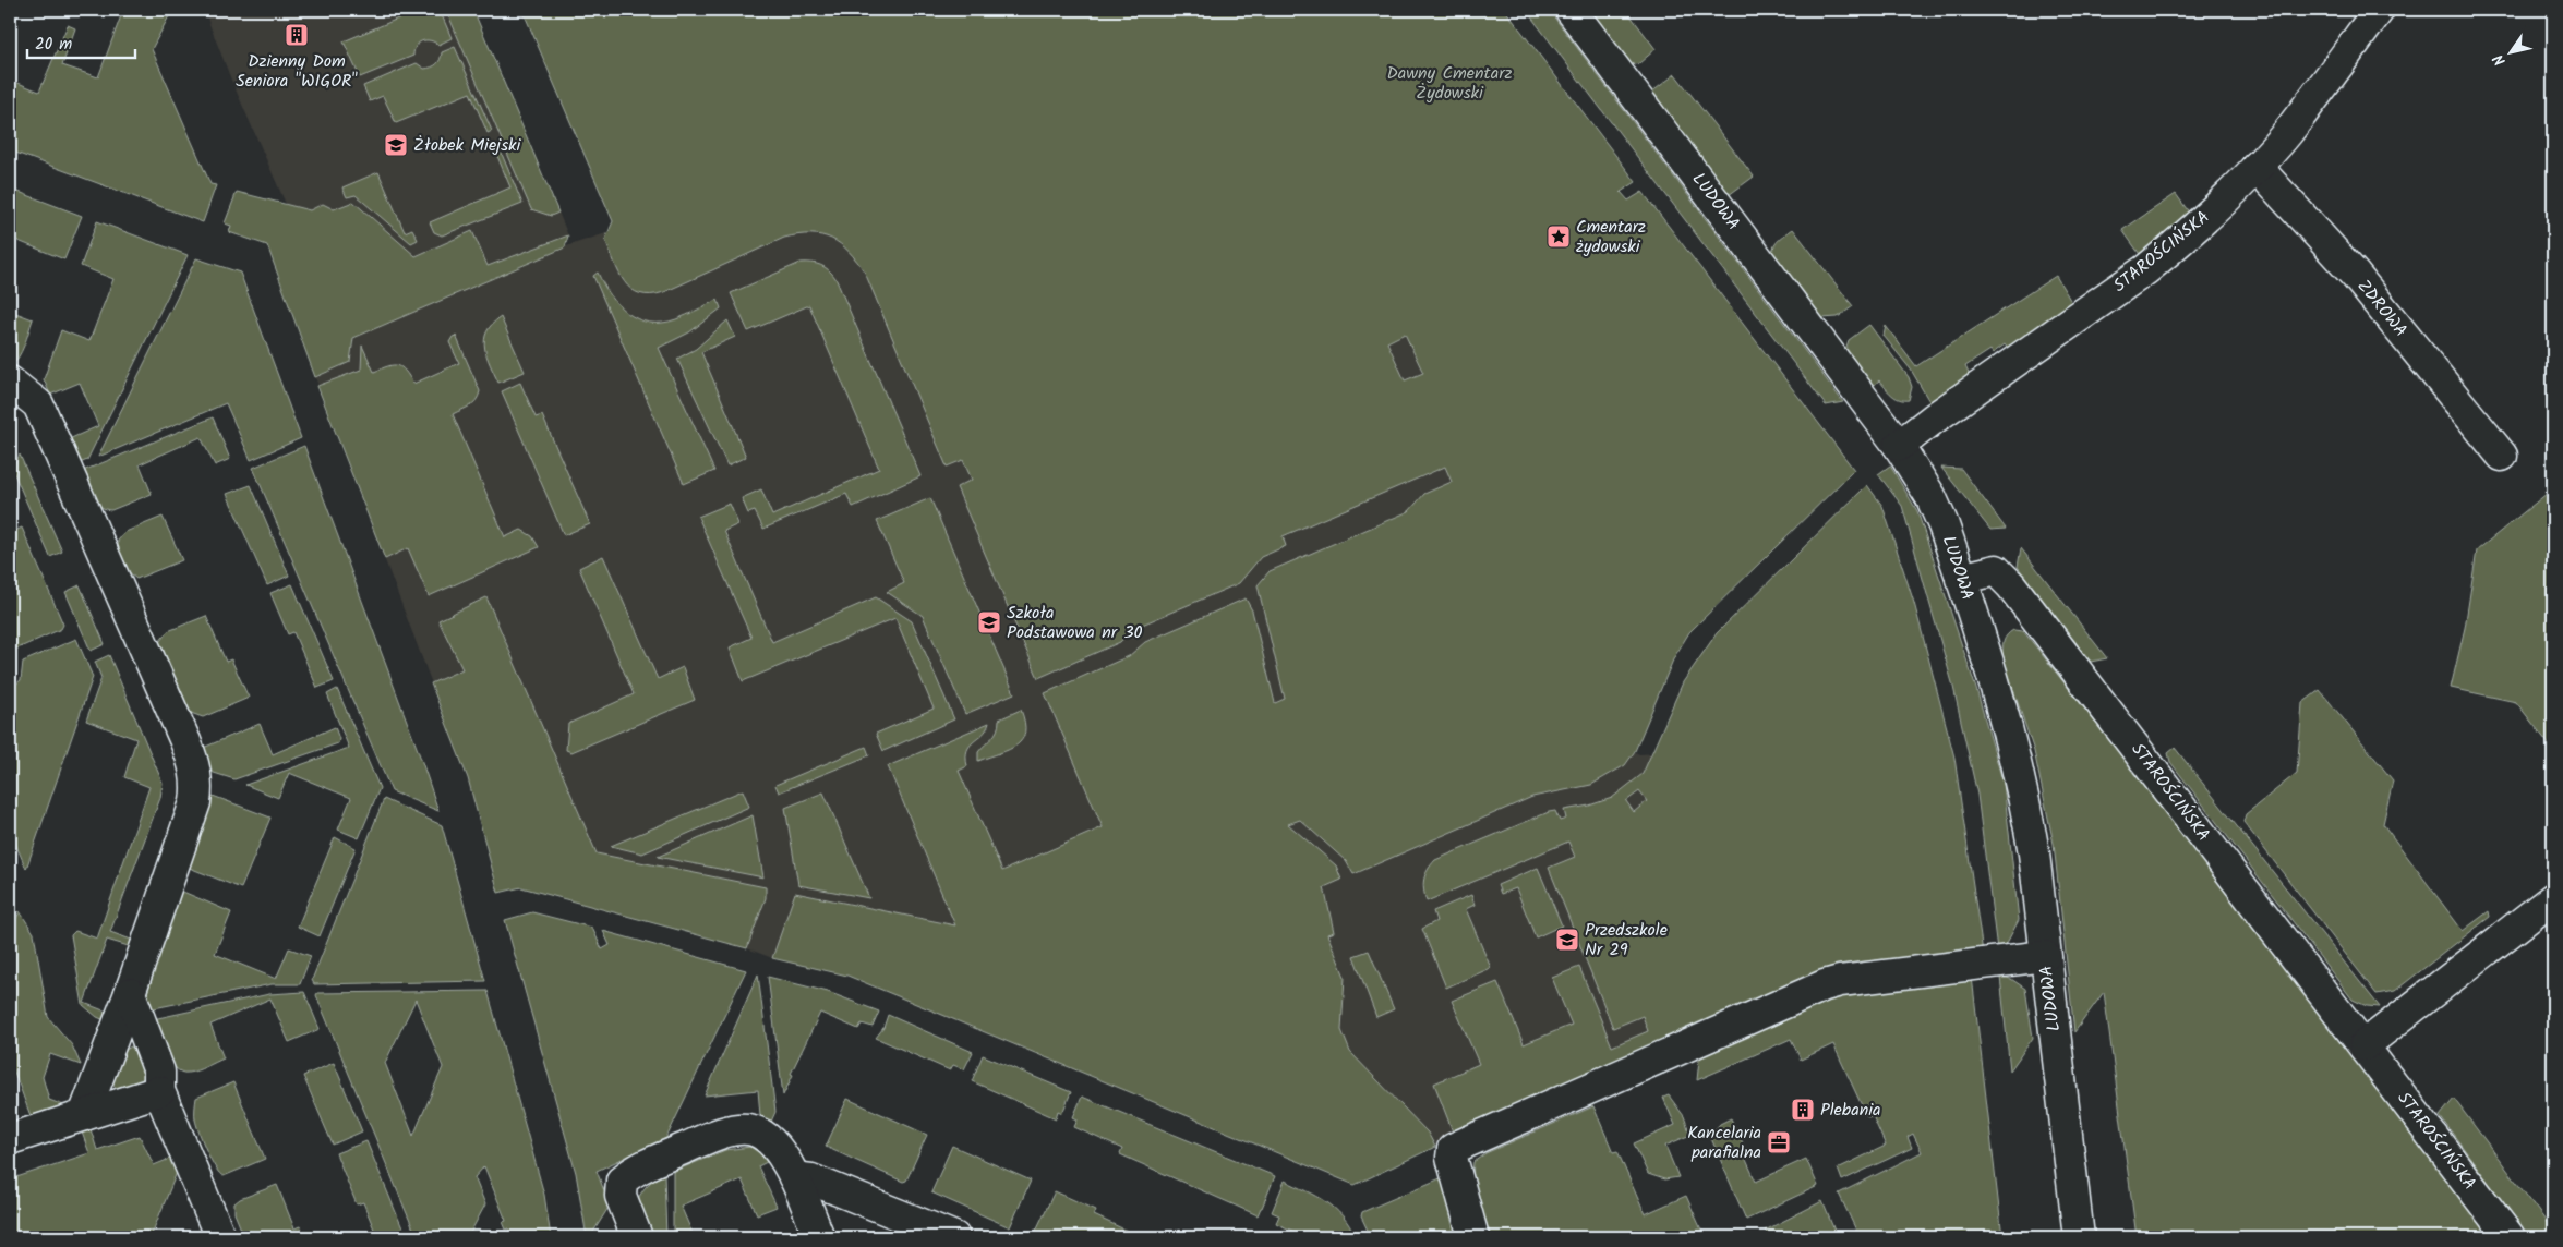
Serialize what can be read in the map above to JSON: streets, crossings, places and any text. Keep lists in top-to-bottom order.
{
  "streets": {
    "street": ["LUDOWA", "STAROŚCIŃSKA", "ZDROWA"]
  },
  "crossings": [
    ["LUDOWA", "STAROŚCIŃSKA"],
    ["STAROŚCIŃSKA", "ZDROWA"]
  ],
  "parks": ["Dawny Cmentarz Żydowski"],
  "places": {
    "building": ["Dzienny Dom Seniora \"WIGOR\"", "Plebania"],
    "school or university": ["Żłobek Miejski", "Szkoła Podstawowa nr 30", "Przedszkole Nr 29"],
    "place": ["Cmentarz żydowski"],
    "office": ["Kancelaria parafialna"]
  },
  "scale_bar": "20 m",
  "north": "bottom left"
}
